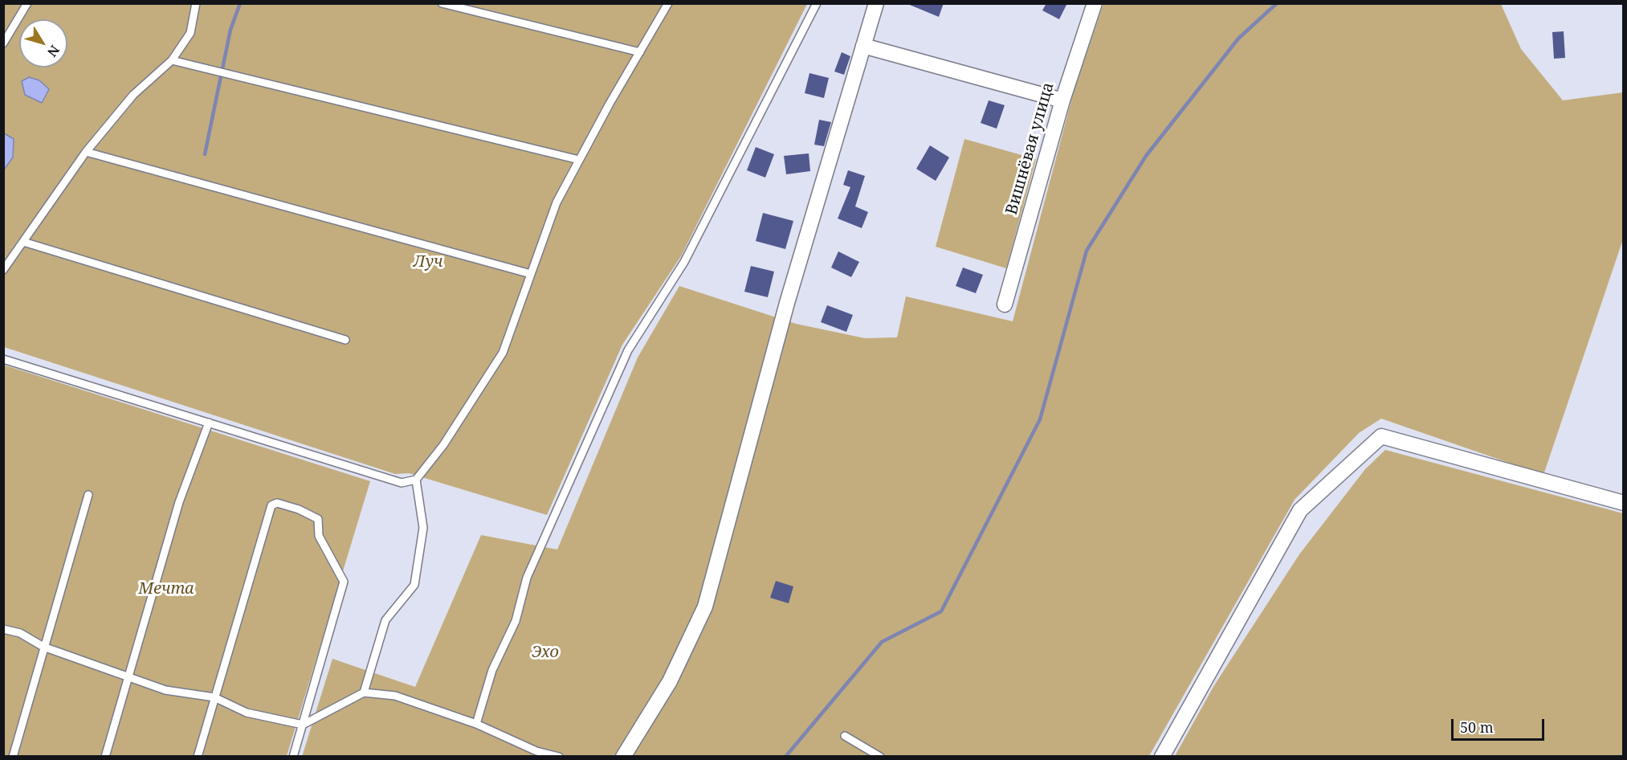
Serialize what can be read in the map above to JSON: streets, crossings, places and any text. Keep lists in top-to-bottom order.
{
  "streets": {
    "street": ["Вишнёвая улица"]
  },
  "parks": ["Луч", "Мечта", "Эхо"],
  "scale_bar": "50 m",
  "north": "bottom right"
}
